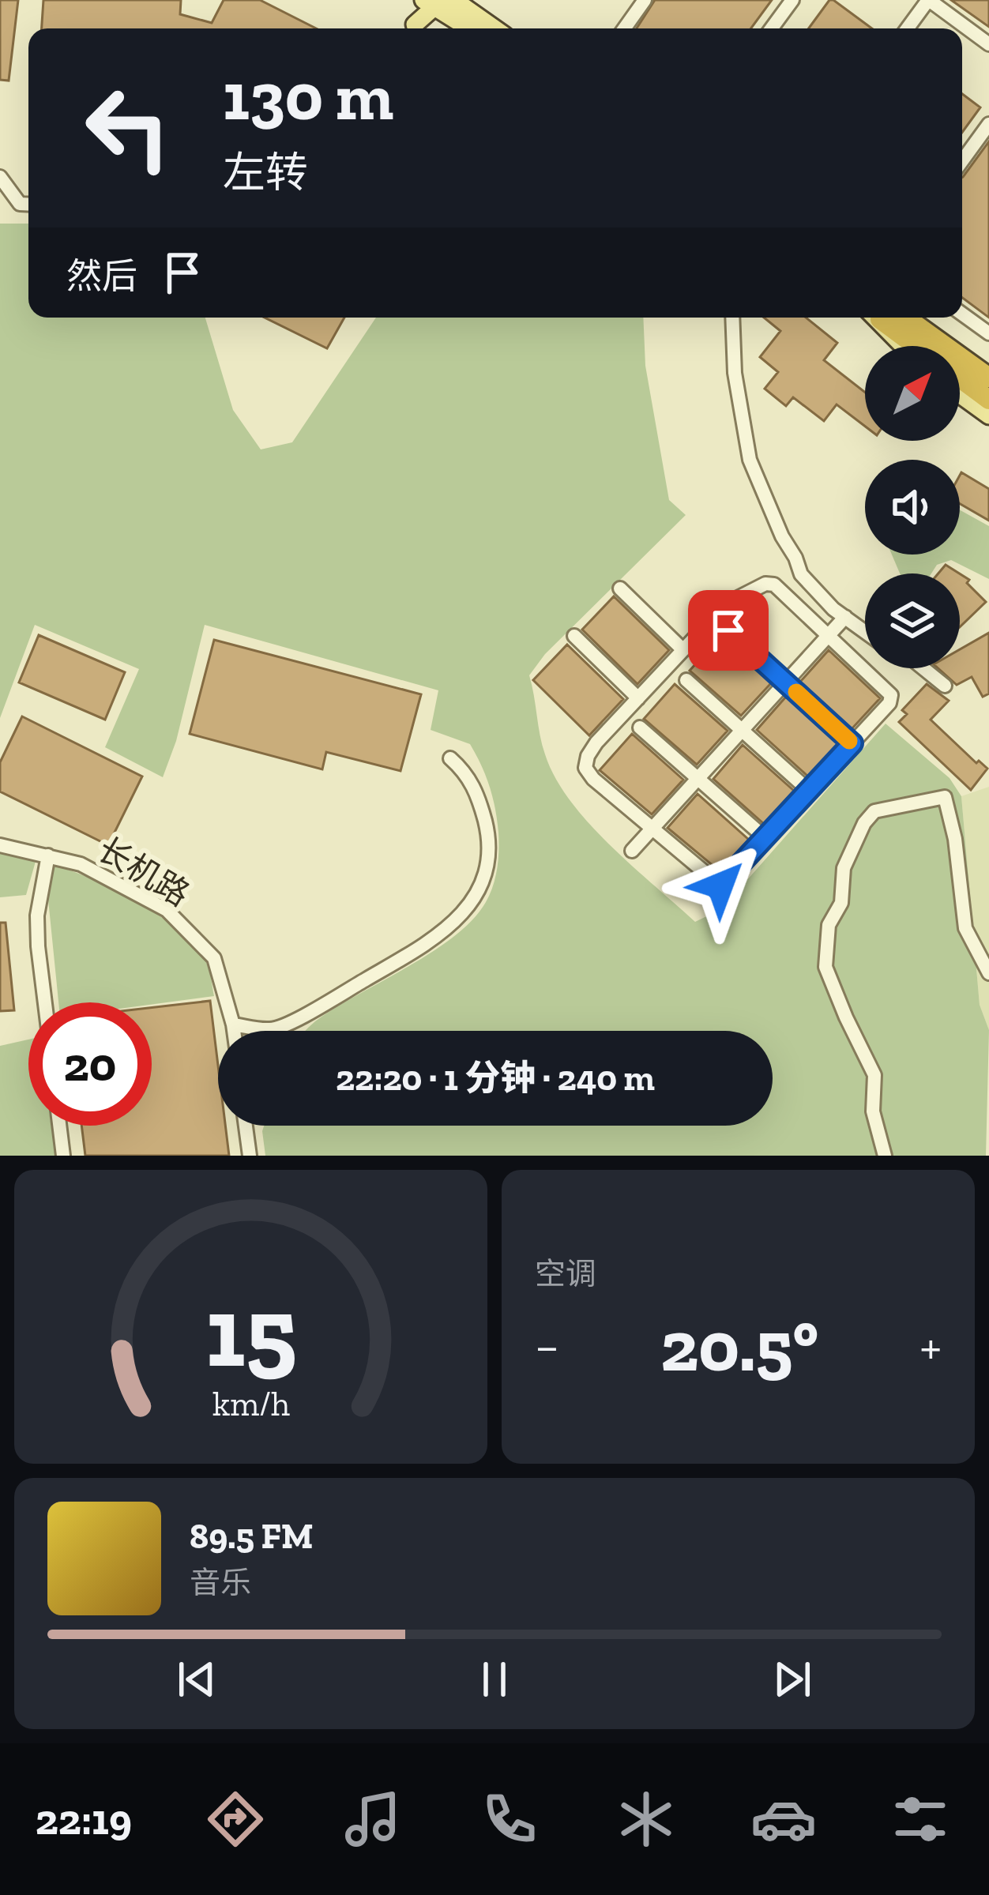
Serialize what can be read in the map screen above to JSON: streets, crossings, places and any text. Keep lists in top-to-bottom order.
{
  "streets": {
    "street": ["长机路"]
  },
  "north": "top right",
  "page": {
    "turn": ["130 m", "左转"],
    "then": "然后",
    "limit": "20",
    "trip": "22:20 · 1 分钟 · 240 m",
    "tile": "空调",
    "heat": ["−", "20.5°", "+"],
    "song": ["89.5 FM", "音乐"],
    "tabs": "22:19",
    "gauge": ["15", "km/h"]
  }
}
